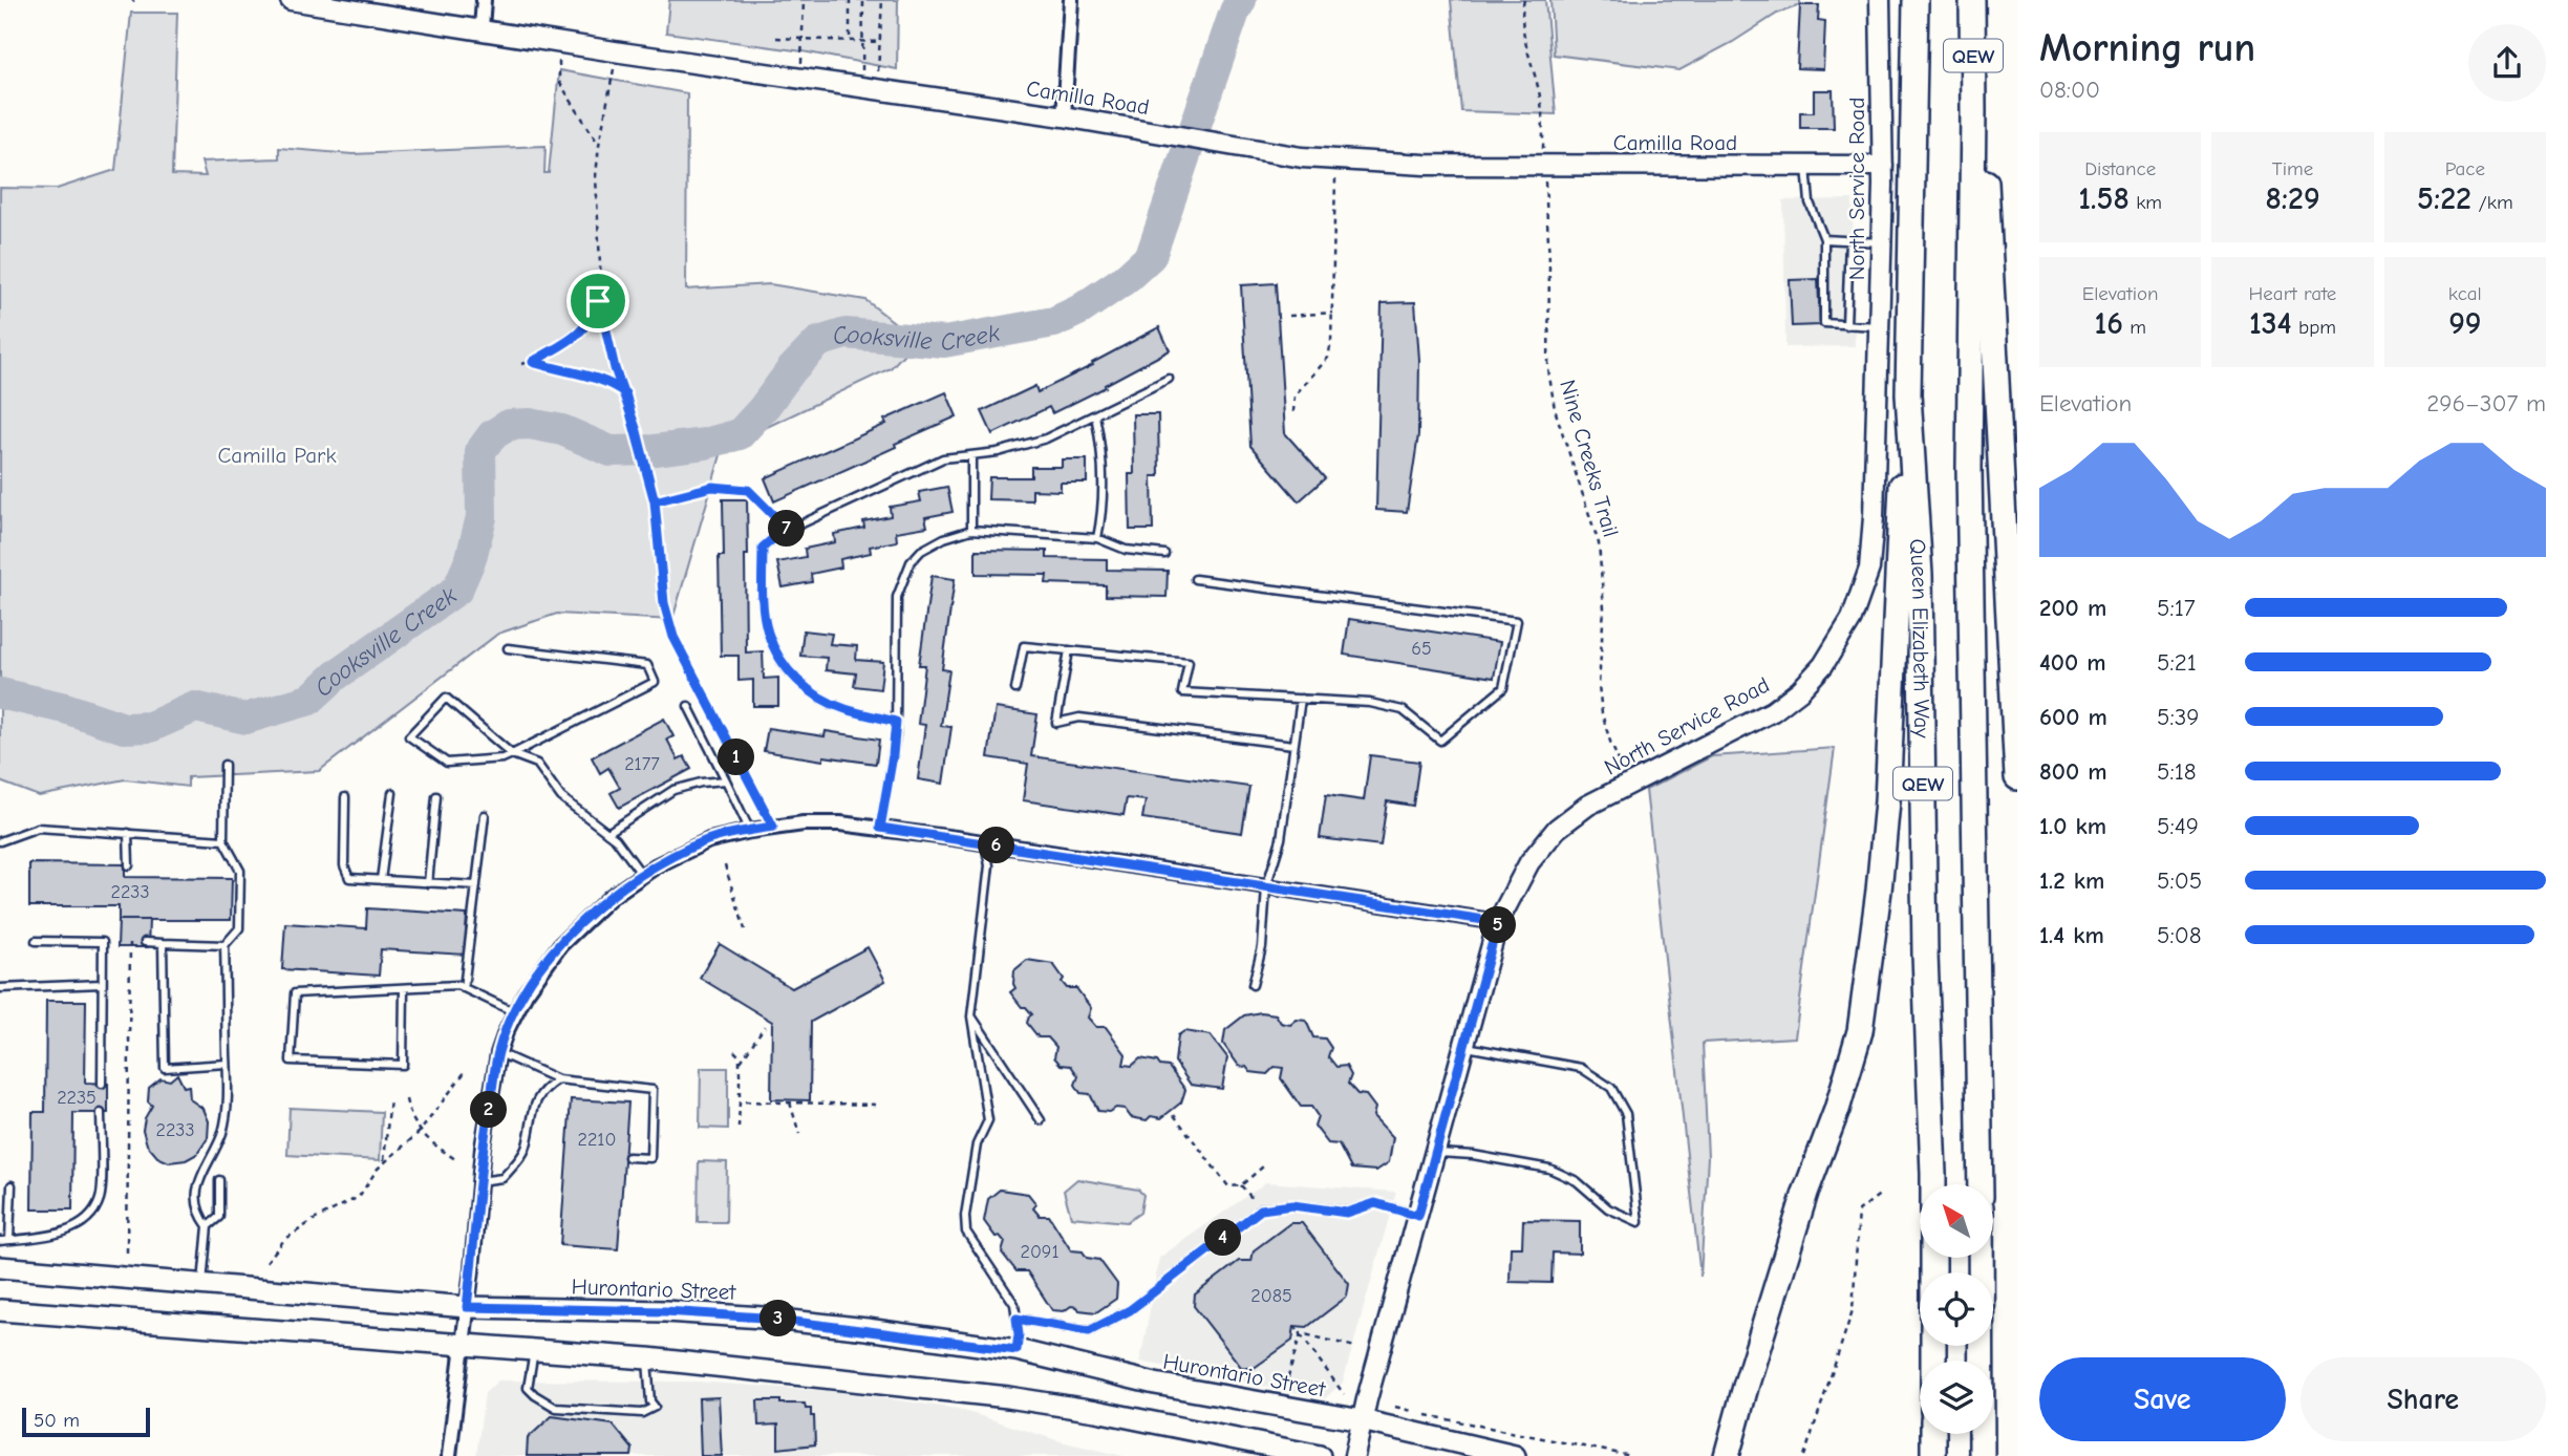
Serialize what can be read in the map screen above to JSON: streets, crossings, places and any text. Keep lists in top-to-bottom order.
{
  "streets": {
    "highway": ["QEW", "Queen Elizabeth Way"],
    "main road": ["Hurontario Street"],
    "street": ["Camilla Road", "North Service Road"],
    "path": ["Nine Creeks Trail"]
  },
  "crossings": [
    ["Camilla Road", "North Service Road"],
    ["North Service Road", "Nine Creeks Trail"],
    ["North Service Road", "Hurontario Street"]
  ],
  "water": ["Cooksville Creek"],
  "parks": ["Camilla Park"],
  "house_numbers": [
    "65",
    "2177",
    "2233",
    "2235",
    "2233",
    "2210",
    "2091",
    "2085"
  ],
  "scale_bar": "50 m",
  "north": "top left",
  "page": {
    "heading": ["Morning run", "08:00"],
    "stats": [
      ["Distance", "1.58 km"],
      ["Time", "8:29"],
      ["Pace", "5:22 /km"],
      ["Elevation", "16 m"],
      ["Heart rate", "134 bpm"],
      ["kcal", "99"]
    ],
    "chart": ["Elevation", "296–307 m"],
    "pins": [
      "7",
      "1",
      "6",
      "5",
      "2",
      "4",
      "3"
    ],
    "list": [
      {
        "name": "200 m",
        "note": "5:17"
      },
      {
        "name": "400 m",
        "note": "5:21"
      },
      {
        "name": "600 m",
        "note": "5:39"
      },
      {
        "name": "800 m",
        "note": "5:18"
      },
      {
        "name": "1.0 km",
        "note": "5:49"
      },
      {
        "name": "1.2 km",
        "note": "5:05"
      },
      {
        "name": "1.4 km",
        "note": "5:08"
      }
    ],
    "buttons": ["Save", "Share"],
    "scale": "50 m"
  }
}
